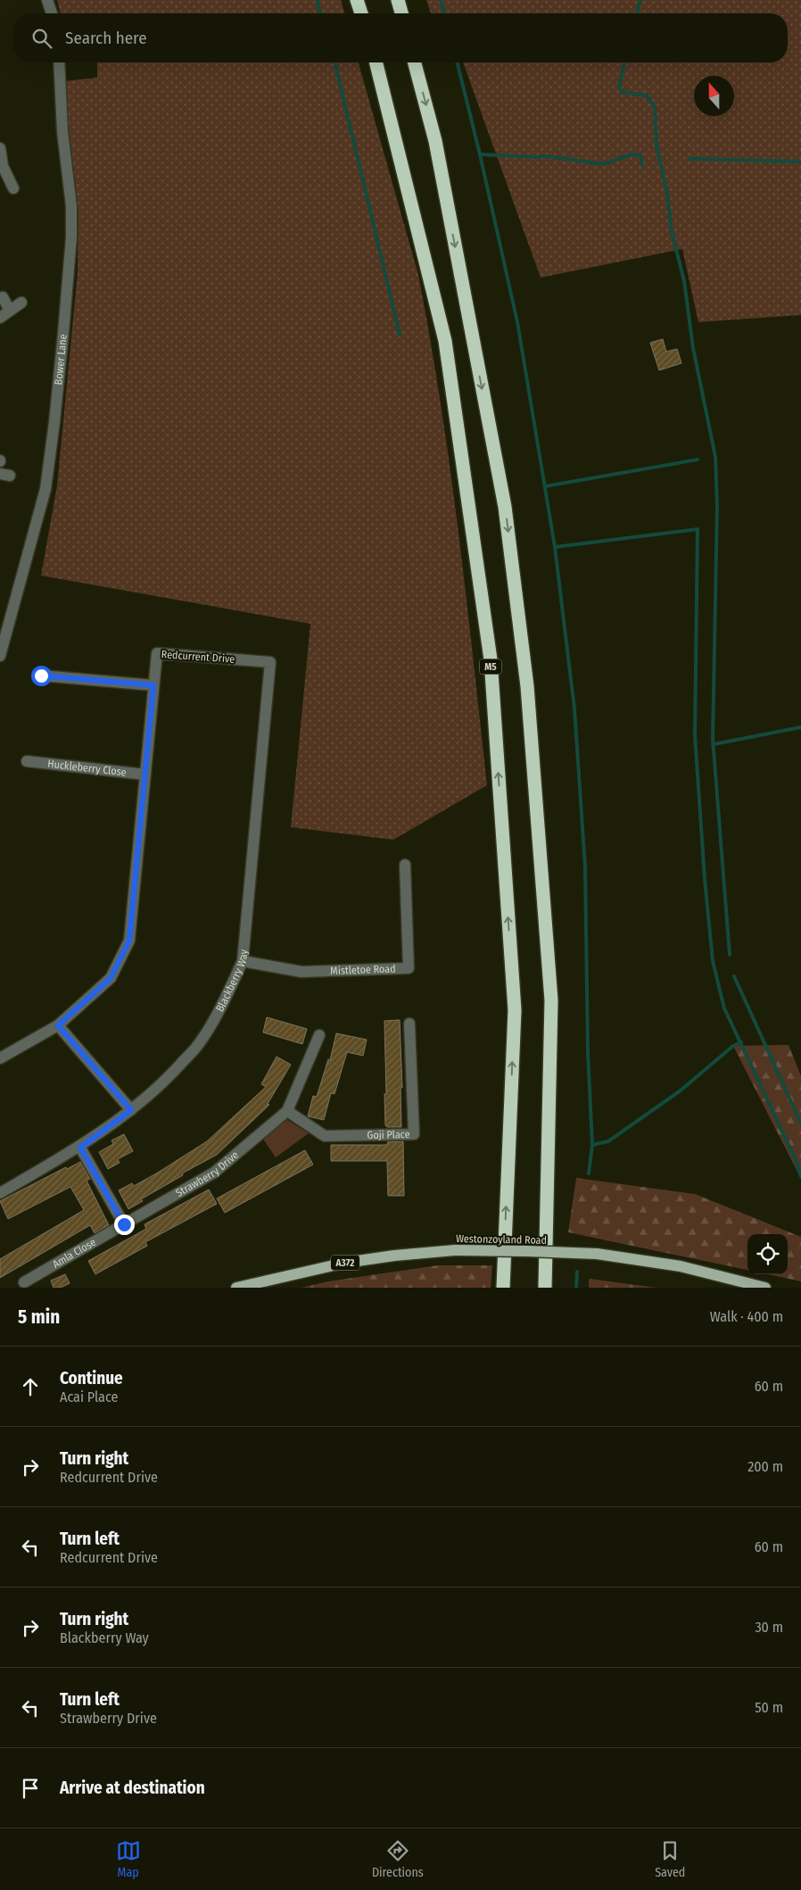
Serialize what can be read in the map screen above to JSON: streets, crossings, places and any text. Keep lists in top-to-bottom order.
{
  "streets": {
    "highway": ["M5"],
    "main road": ["Westonzoyland Road", "A372"],
    "street": [
      "Bower Lane",
      "Redcurrent Drive",
      "Huckleberry Close",
      "Mistletoe Road",
      "Blackberry Way",
      "Goji Place",
      "Strawberry Drive",
      "Amla Close"
    ]
  },
  "crossings": [
    ["Redcurrent Drive", "Huckleberry Close"],
    ["Redcurrent Drive", "Blackberry Way"],
    ["Mistletoe Road", "Blackberry Way"],
    ["Goji Place", "Strawberry Drive"],
    ["Strawberry Drive", "Amla Close"]
  ],
  "north": "top",
  "page": {
    "search": "Search here",
    "heading": ["5 min", "Walk · 400 m"],
    "list": [
      ["Continue", "Acai Place", "60 m"],
      ["Turn right", "Redcurrent Drive", "200 m"],
      ["Turn left", "Redcurrent Drive", "60 m"],
      ["Turn right", "Blackberry Way", "30 m"],
      ["Turn left", "Strawberry Drive", "50 m"],
      "Arrive at destination"
    ],
    "nav": ["Map", "Directions", "Saved"]
  }
}
